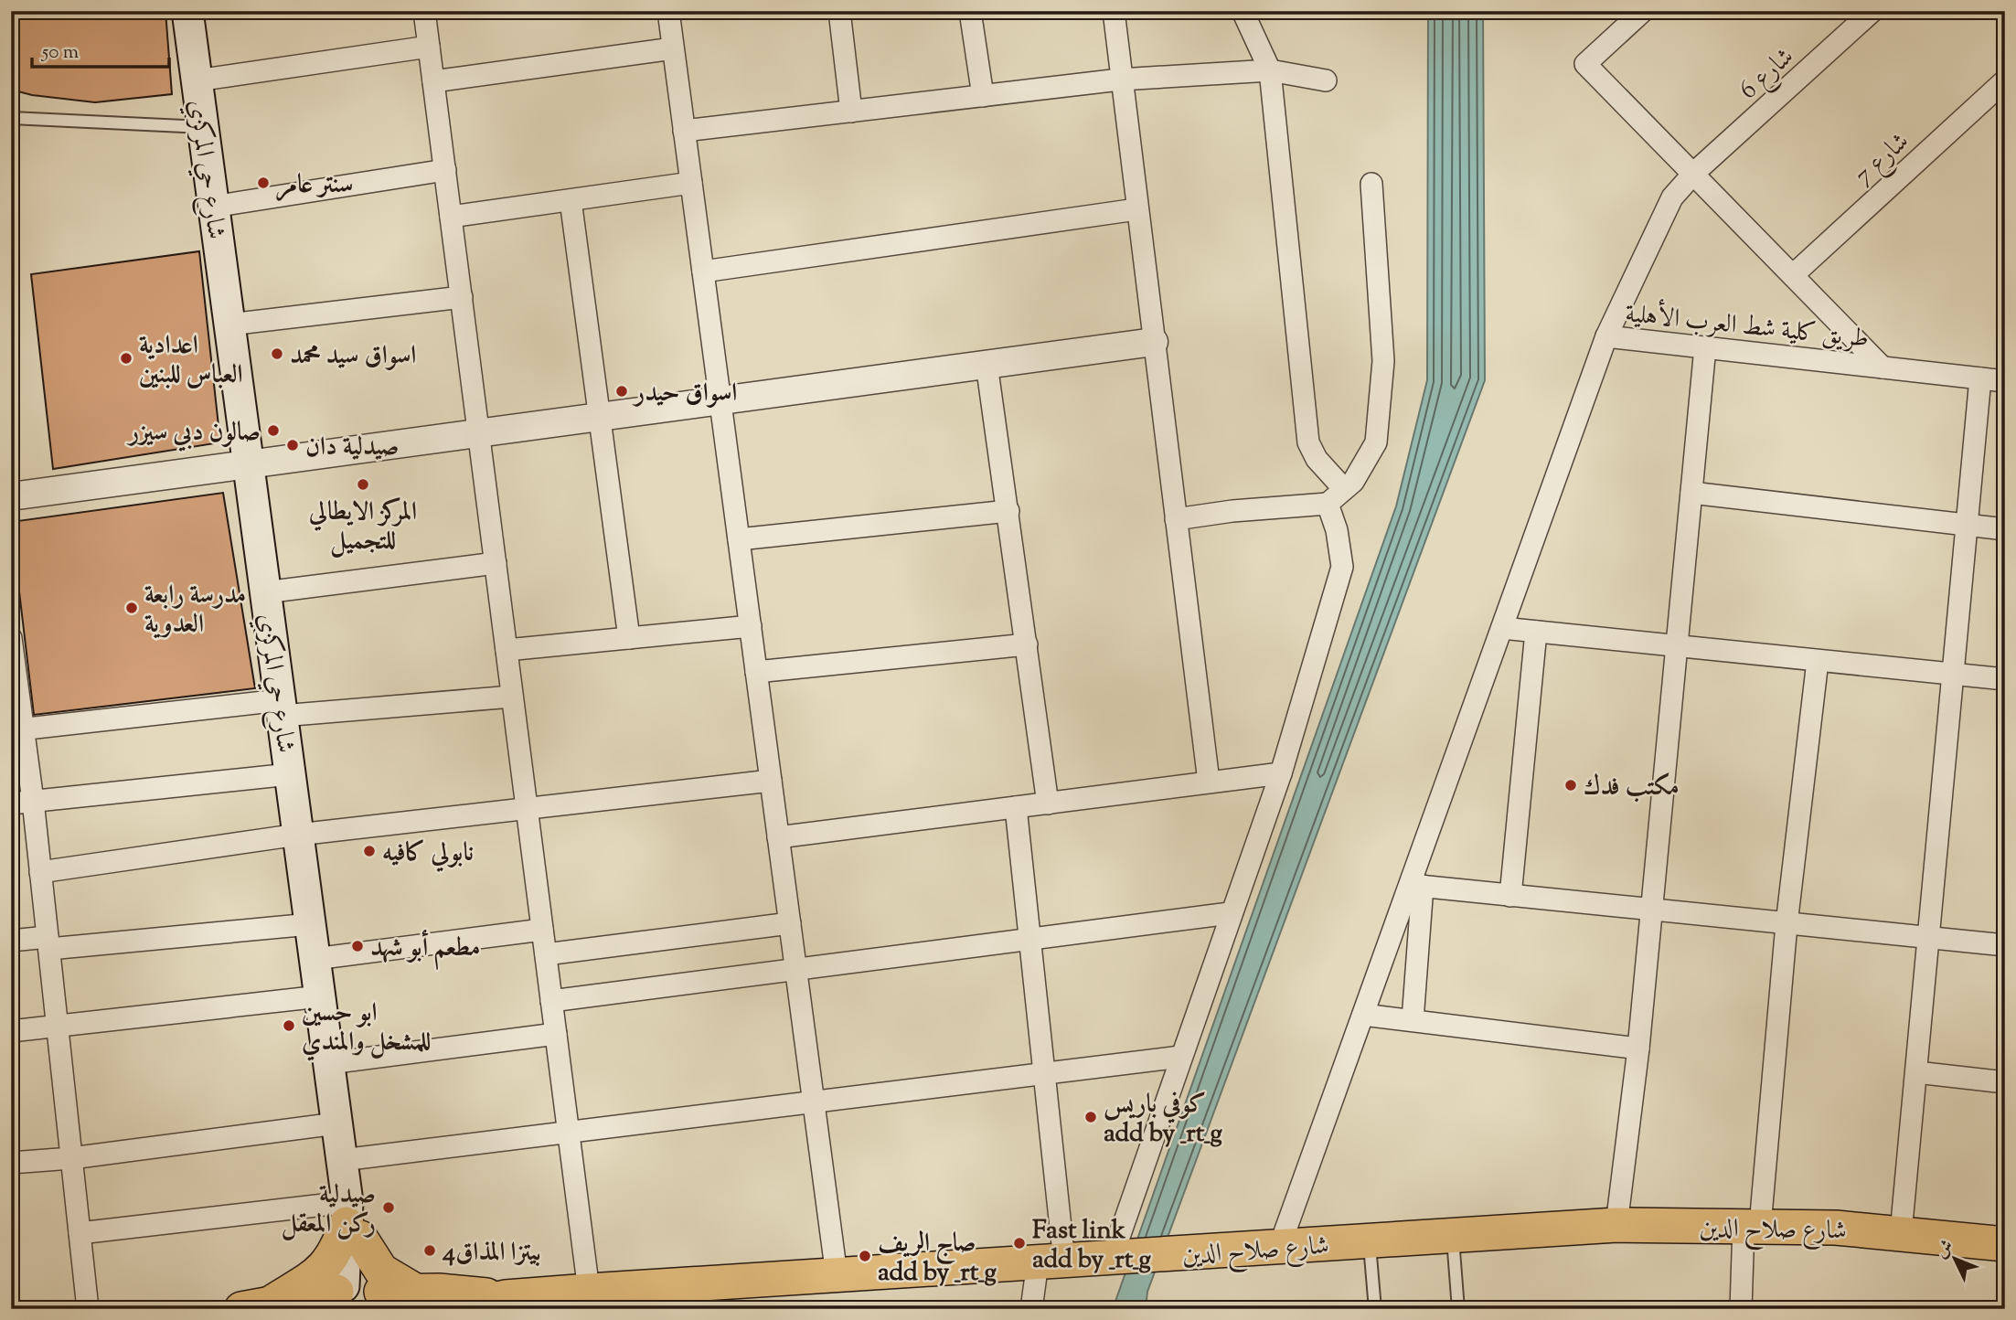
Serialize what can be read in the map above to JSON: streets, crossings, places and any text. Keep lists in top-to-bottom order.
{
  "streets": {
    "main road": ["شارع حي المركزي", "شارع صلاح الدين"],
    "street": ["شارع 6", "شارع 7", "طريق كلية شط العرب الأهلية"]
  },
  "crossings": [
    ["شارع 6", "طريق كلية شط العرب الأهلية"],
    ["شارع 6", "شارع صلاح الدين"],
    ["شارع 7", "طريق كلية شط العرب الأهلية"],
    ["شارع حي المركزي", "شارع صلاح الدين"]
  ],
  "places": [
    "سنتر عامر",
    "اسواق سيد محمد",
    "اعدادية العباس للبنين",
    "اسواق حيدر",
    "صالون دبي سيزر",
    "صيدلية دان",
    "المركز الايطالي للتجميل",
    "مدرسة رابعة العدوية",
    "مكتب فدك",
    "نابولي كافيه",
    "مطعم أبو شهد",
    "ابو حسين للمشخل والمندي",
    "كوفي باريس add by _rt_g",
    "صيدلية ركن المعقل",
    "Fast link add by _rt_g",
    "بيتزا المذاق4",
    "صاج الريف add by _rt_g"
  ],
  "scale_bar": "50 m",
  "north": "top left"
}
